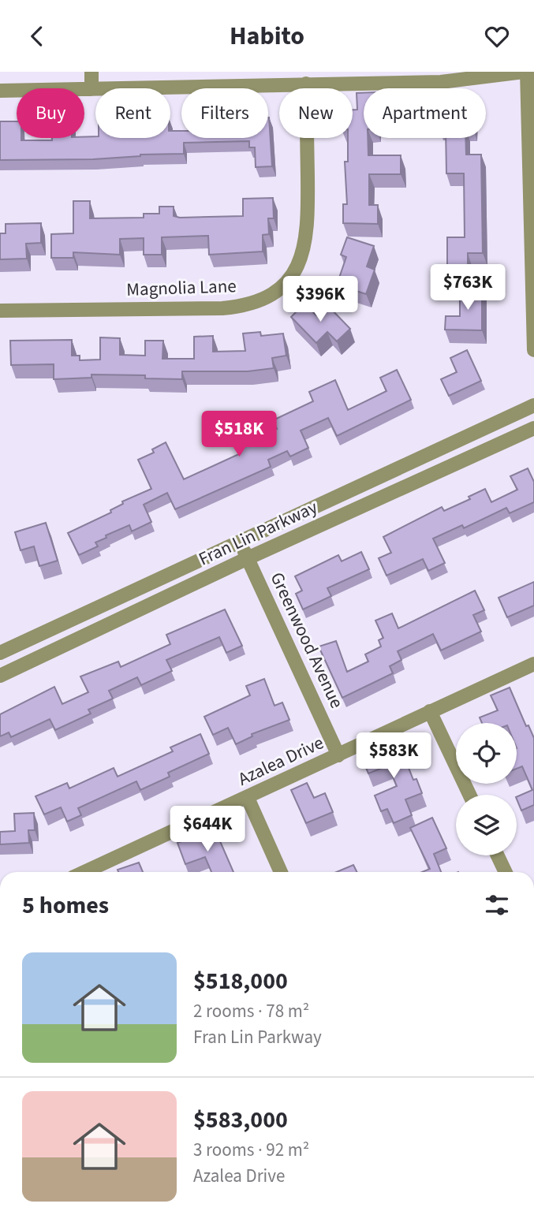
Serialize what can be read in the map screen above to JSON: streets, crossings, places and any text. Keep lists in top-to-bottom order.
{
  "streets": {
    "street": [
      "Magnolia Lane",
      "Fran Lin Parkway",
      "Greenwood Avenue",
      "Azalea Drive"
    ]
  },
  "crossings": [
    ["Fran Lin Parkway", "Greenwood Avenue"],
    ["Greenwood Avenue", "Azalea Drive"]
  ],
  "page": {
    "header": "Habito",
    "chip": [
      "Buy",
      "Rent",
      "Filters",
      "New",
      "Apartment"
    ],
    "price": [
      "$763K",
      "$396K",
      "$518K",
      "$583K",
      "$644K"
    ],
    "heading": "5 homes",
    "list": [
      {
        "name": "$518,000",
        "note": "2 rooms · 78 m² · Fran Lin Parkway"
      },
      {
        "name": "$583,000",
        "note": "3 rooms · 92 m² · Azalea Drive"
      }
    ]
  }
}
